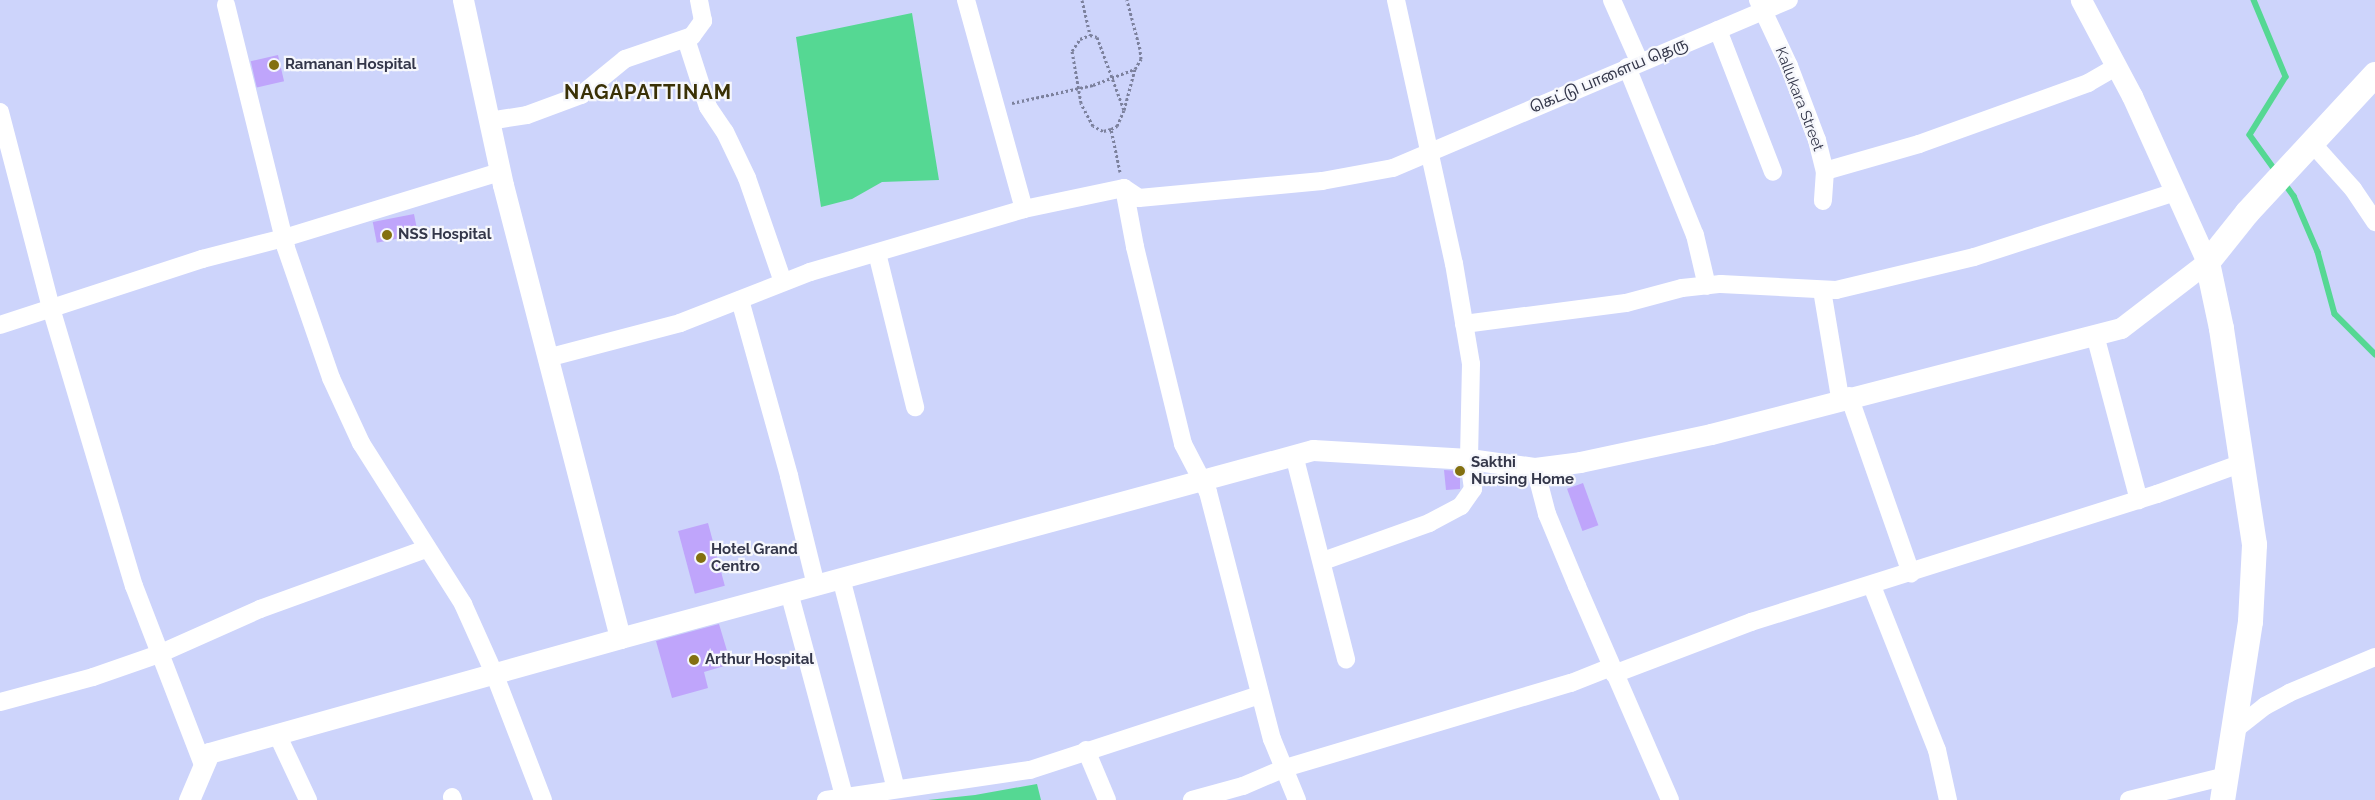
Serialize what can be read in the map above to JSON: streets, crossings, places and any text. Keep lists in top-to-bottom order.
{
  "streets": {
    "street": ["கெட்டு பாளைய தெரு", "Kallukara Street"]
  },
  "crossings": [
    ["கெட்டு பாளைய தெரு", "Kallukara Street"]
  ],
  "districts": ["NAGAPATTINAM"],
  "places": [
    "Ramanan Hospital",
    "NSS Hospital",
    "Sakthi Nursing Home",
    "Hotel Grand Centro",
    "Arthur Hospital"
  ]
}
